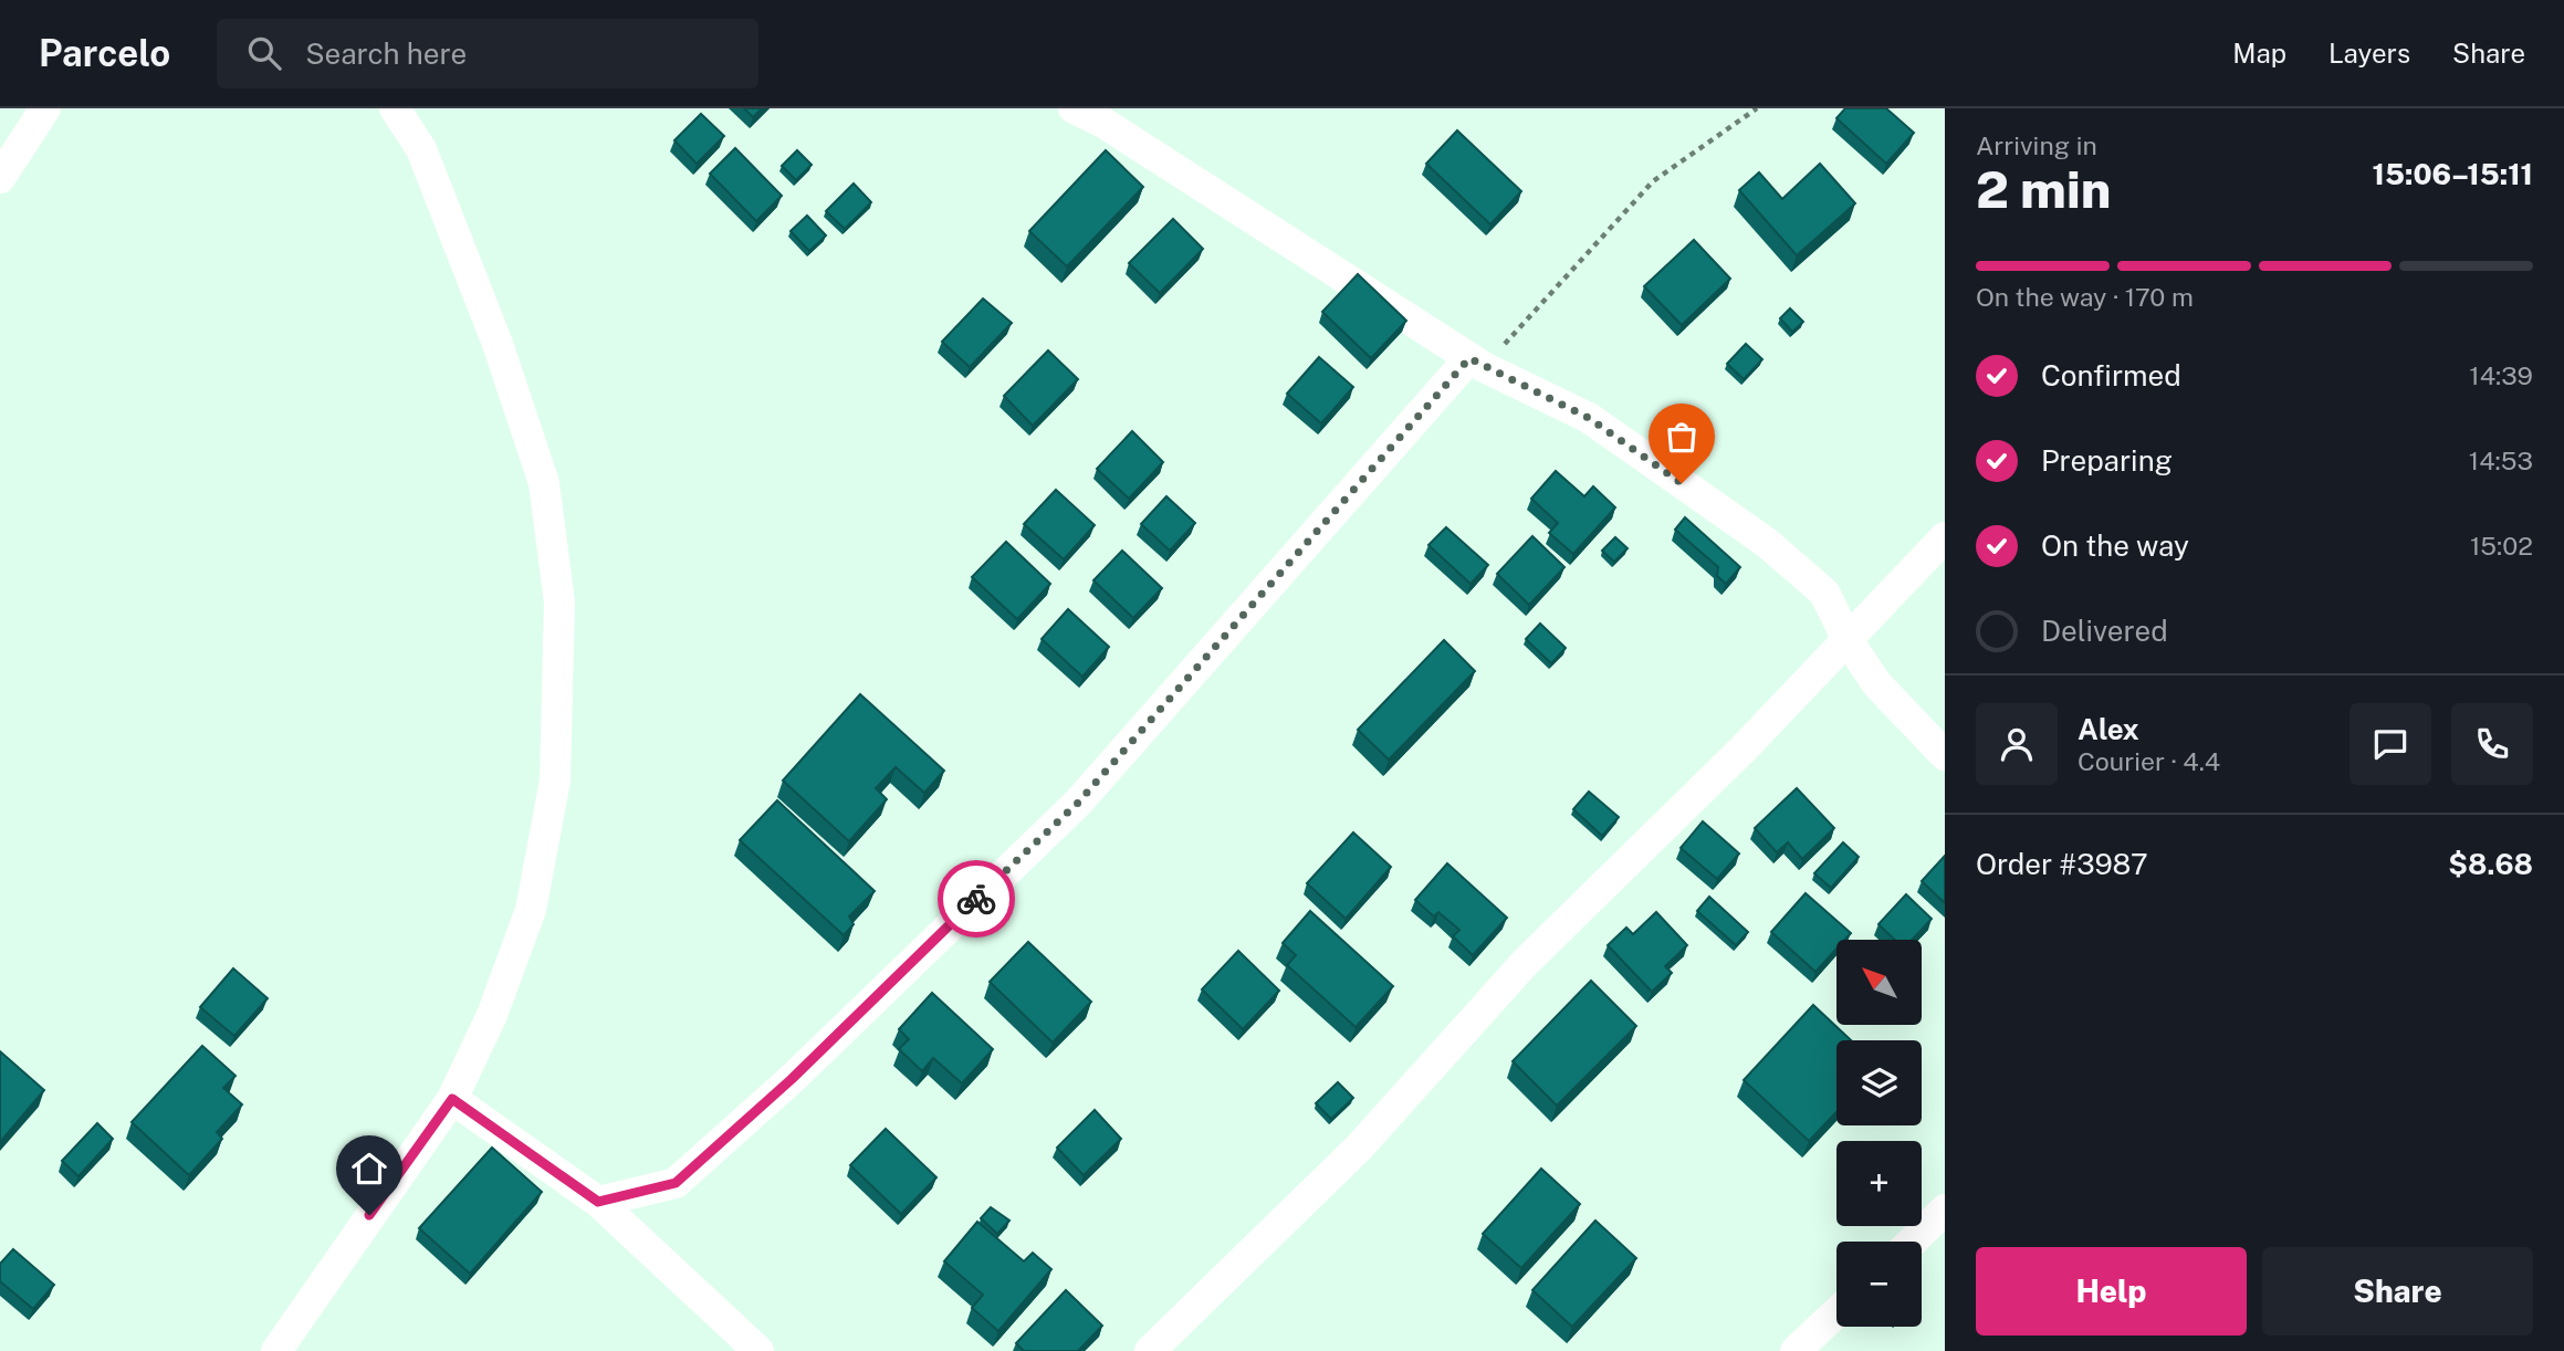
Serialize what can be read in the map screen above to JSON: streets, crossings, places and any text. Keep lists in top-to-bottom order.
{
  "north": "top left",
  "page": {
    "header": "Parcelo",
    "search": "Search here",
    "nav": ["Map", "Layers", "Share"],
    "heading": ["2 min", "Arriving in", "15:06–15:11"],
    "panel": [
      "Alex",
      "Courier · 4.4",
      "Order #3987",
      "$8.68"
    ],
    "bar": "On the way · 170 m",
    "list": [
      ["Confirmed", "14:39"],
      ["Preparing", "14:53"],
      ["On the way", "15:02"],
      "Delivered"
    ],
    "map_buttons": ["+", "−"],
    "buttons": ["Help", "Share"]
  }
}
